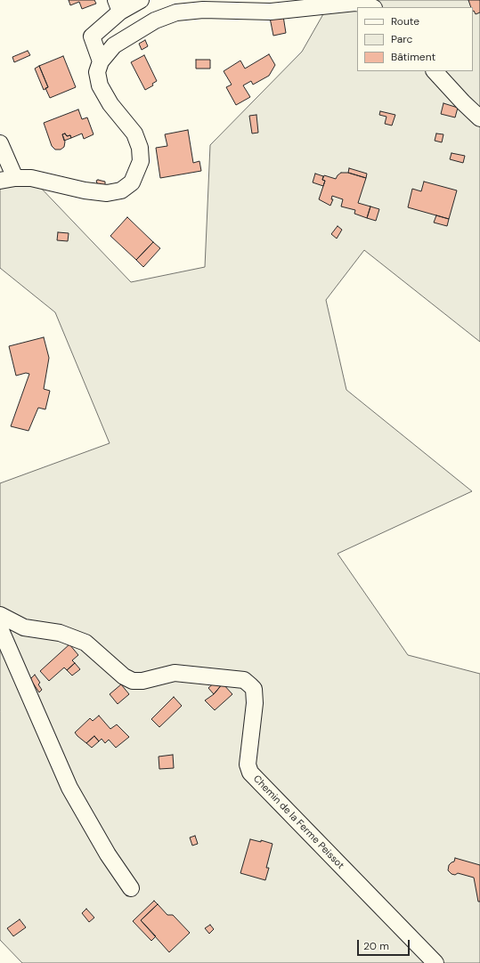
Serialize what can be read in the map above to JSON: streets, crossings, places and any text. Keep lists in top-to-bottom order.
{
  "streets": {
    "street": ["Chemin de la Ferme Peissot"]
  },
  "legend": ["Route", "Parc", "Bâtiment"],
  "scale_bar": "20 m"
}
